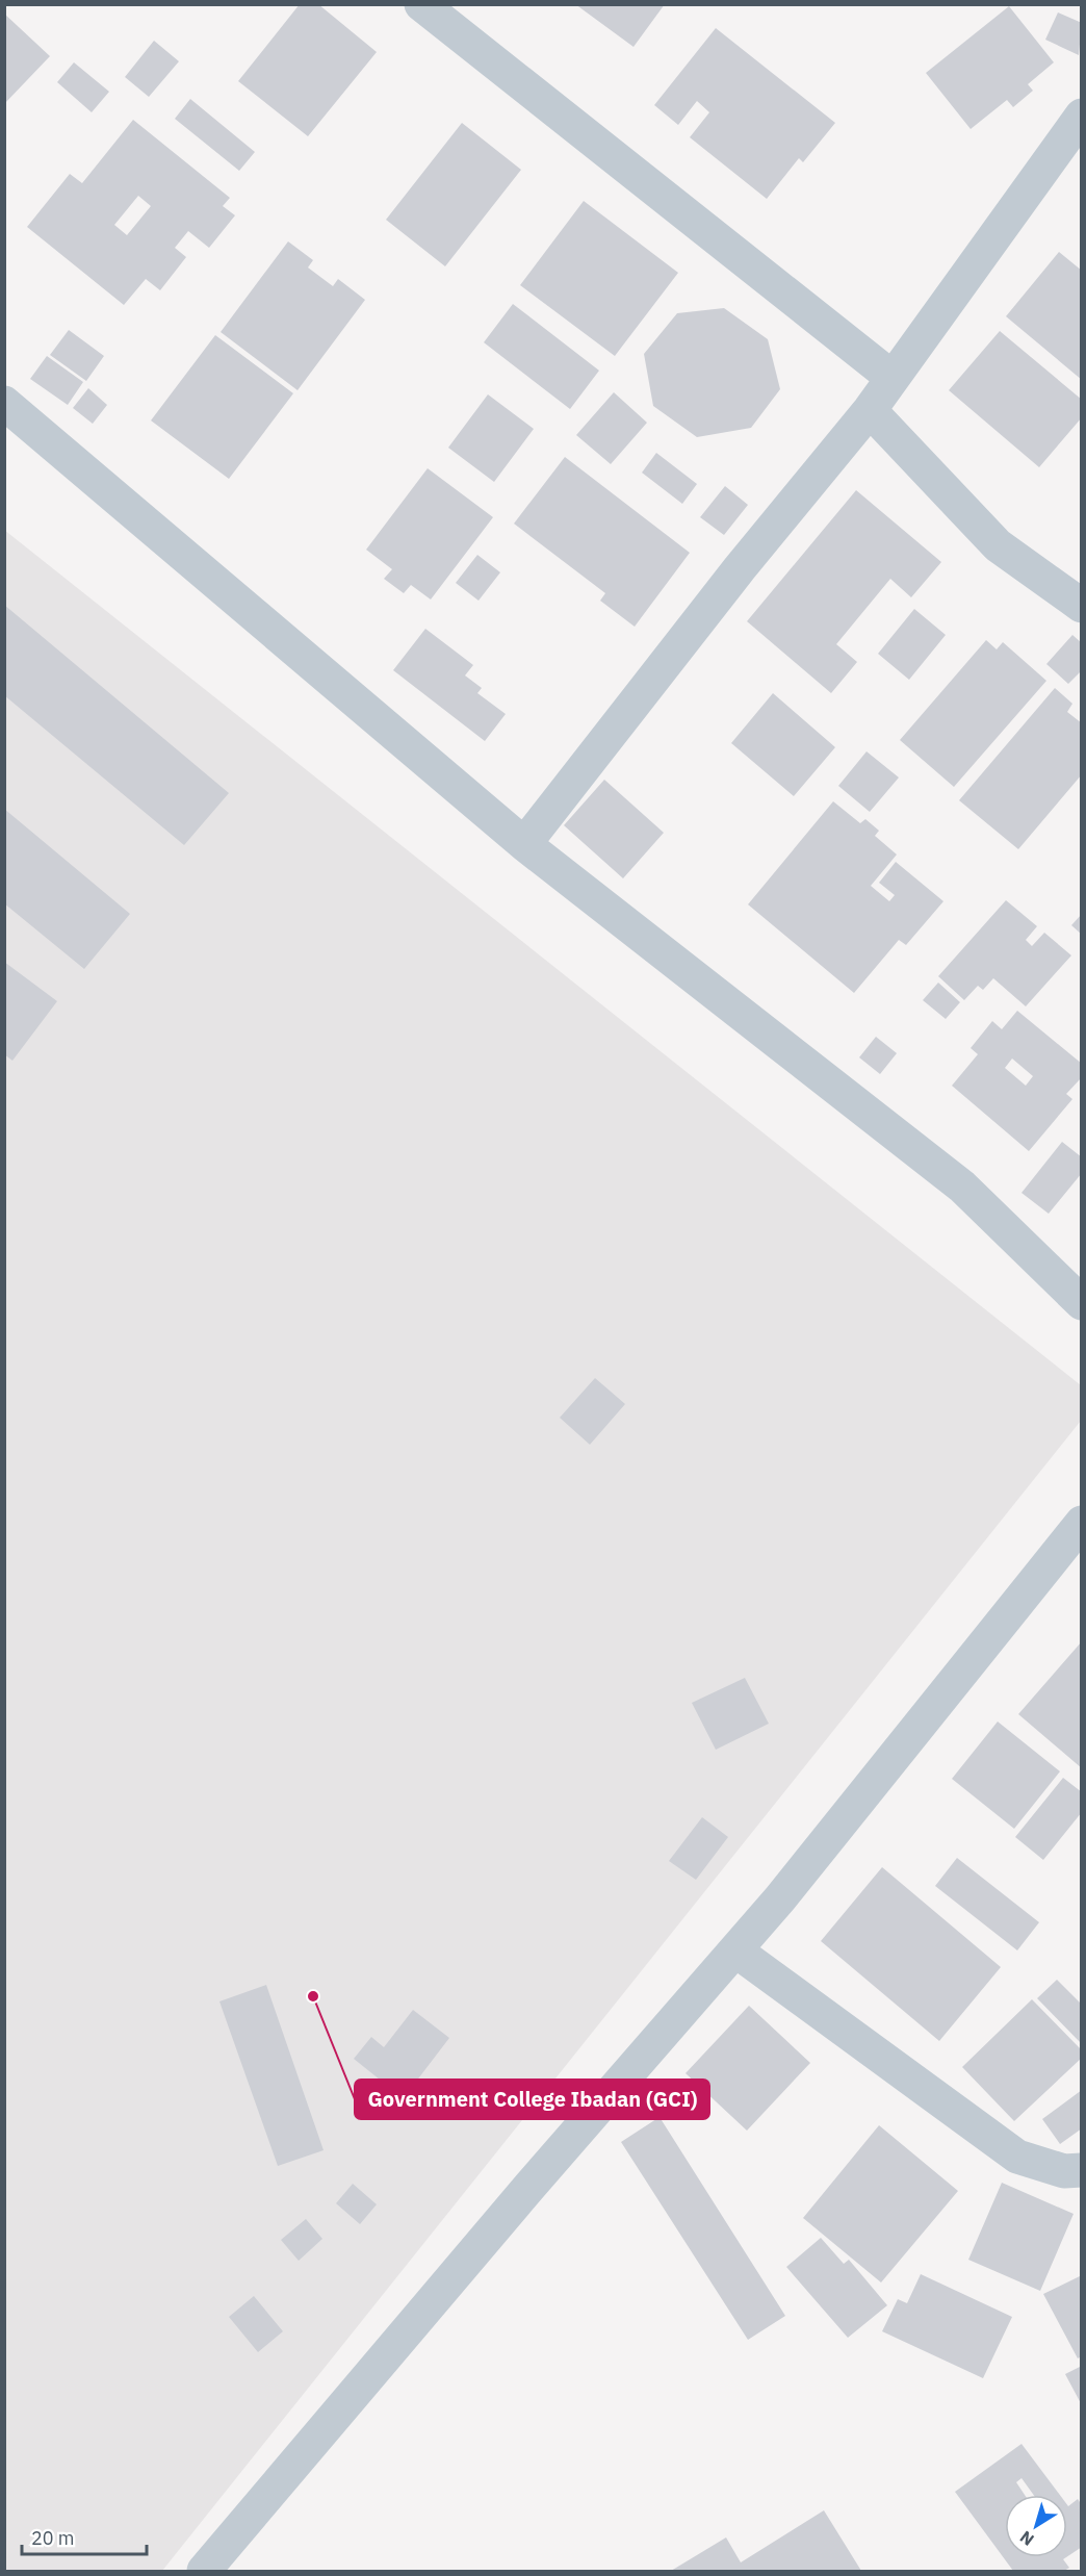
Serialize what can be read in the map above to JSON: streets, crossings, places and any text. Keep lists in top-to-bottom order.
{
  "places": ["Government College Ibadan (GCI)"],
  "scale_bar": "20 m",
  "north": "bottom left"
}
